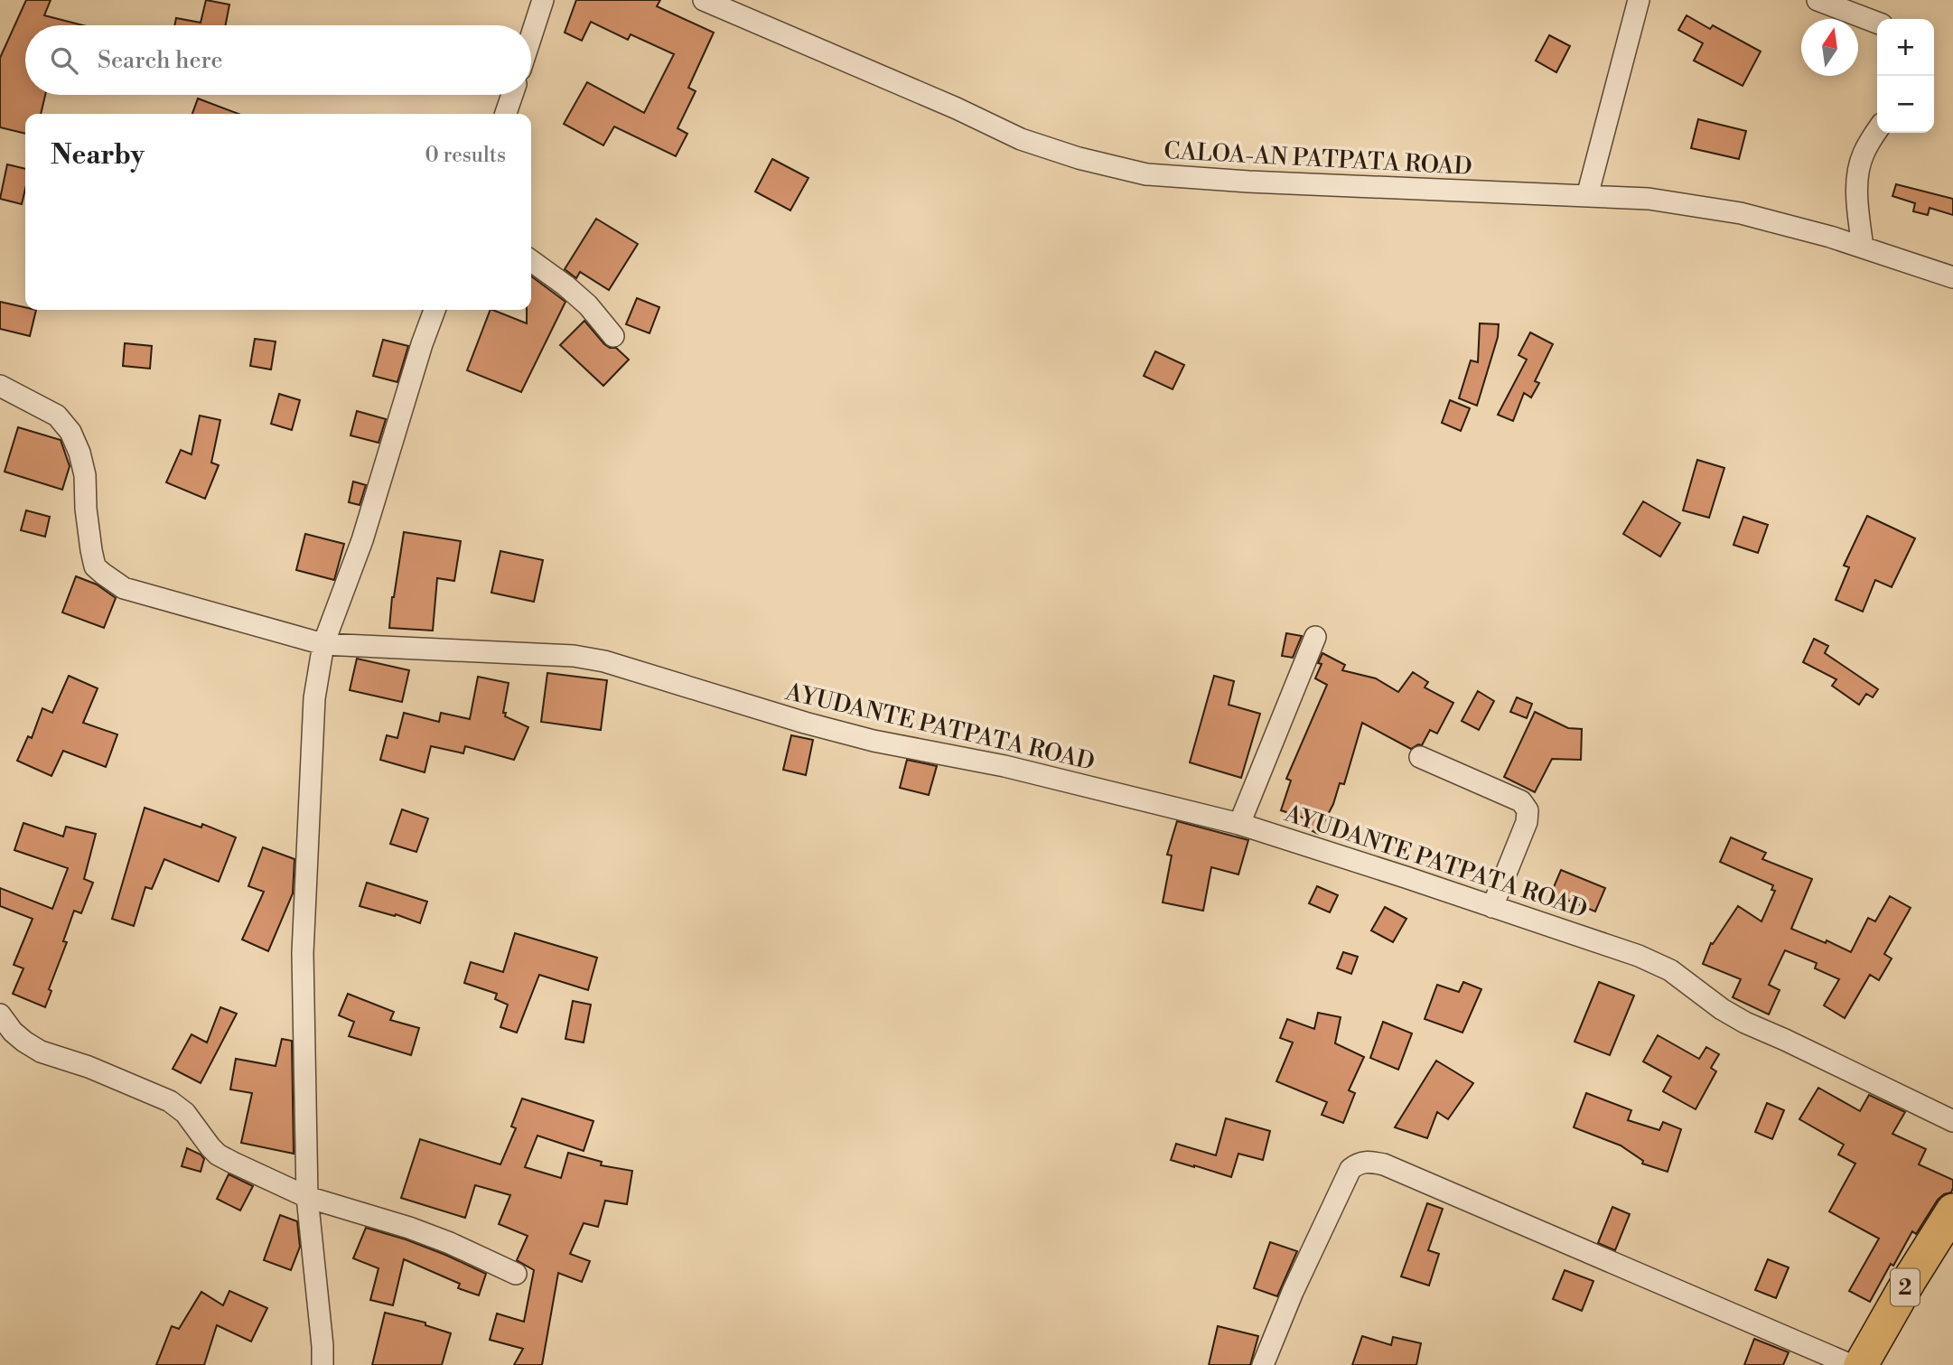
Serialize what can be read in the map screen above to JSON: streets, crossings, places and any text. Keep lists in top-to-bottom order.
{
  "streets": {
    "main road": ["2"],
    "street": ["CALOA-AN PATPATA ROAD", "AYUDANTE PATPATA ROAD"]
  },
  "north": "top",
  "page": {
    "map_buttons": ["+", "−"],
    "search": "Search here",
    "heading": ["Nearby", "0 results"]
  }
}
